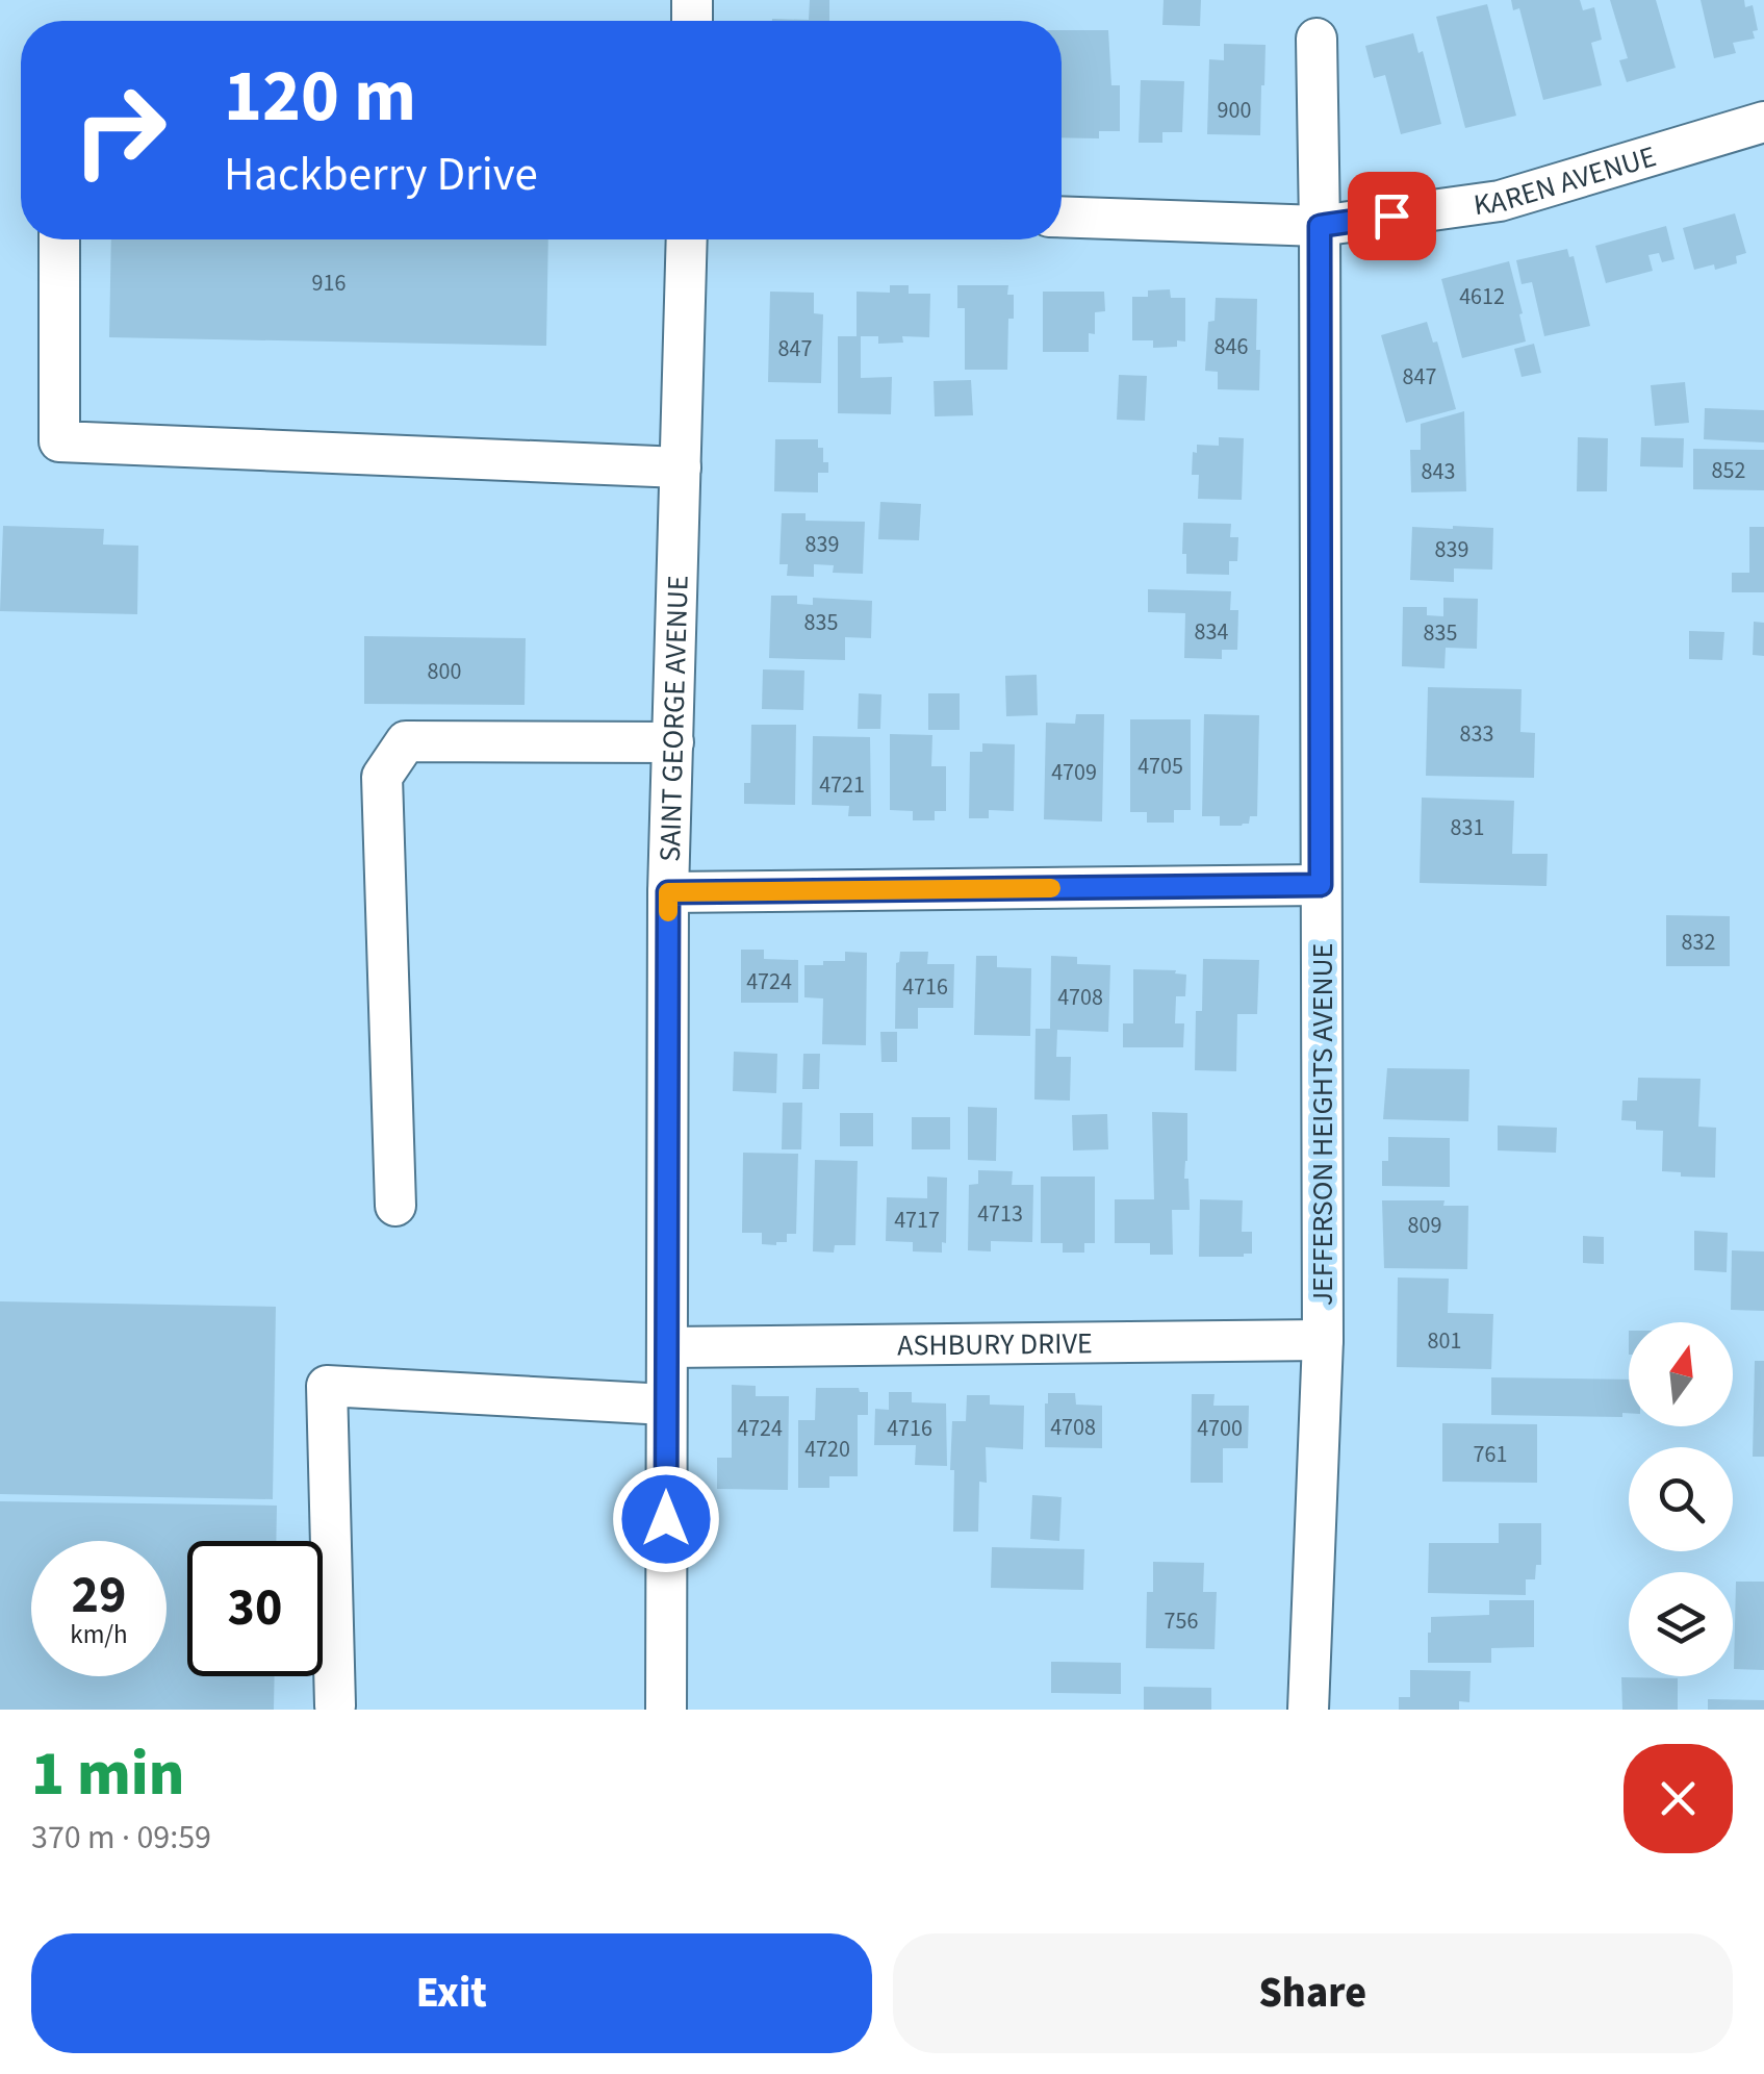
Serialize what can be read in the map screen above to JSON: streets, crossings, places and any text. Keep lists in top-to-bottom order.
{
  "streets": {
    "street": [
      "KAREN AVENUE",
      "SAINT GEORGE AVENUE",
      "JEFFERSON HEIGHTS AVENUE",
      "ASHBURY DRIVE"
    ]
  },
  "crossings": [
    ["KAREN AVENUE", "JEFFERSON HEIGHTS AVENUE"],
    ["SAINT GEORGE AVENUE", "ASHBURY DRIVE"],
    ["JEFFERSON HEIGHTS AVENUE", "ASHBURY DRIVE"]
  ],
  "house_numbers": [
    "900",
    "916",
    "4612",
    "846",
    "847",
    "847",
    "852",
    "843",
    "839",
    "839",
    "835",
    "834",
    "835",
    "800",
    "833",
    "4705",
    "4709",
    "4721",
    "831",
    "832",
    "4724",
    "4716",
    "4708",
    "4713",
    "4717",
    "809",
    "801",
    "4708",
    "4724",
    "4716",
    "4700",
    "4720",
    "761",
    "756"
  ],
  "north": "top",
  "page": {
    "turn": ["120 m", "Hackberry Drive"],
    "speed": "29 km/h",
    "limit": "30",
    "heading": ["1 min", "370 m · 09:59"],
    "buttons": ["Exit", "Share"]
  }
}
